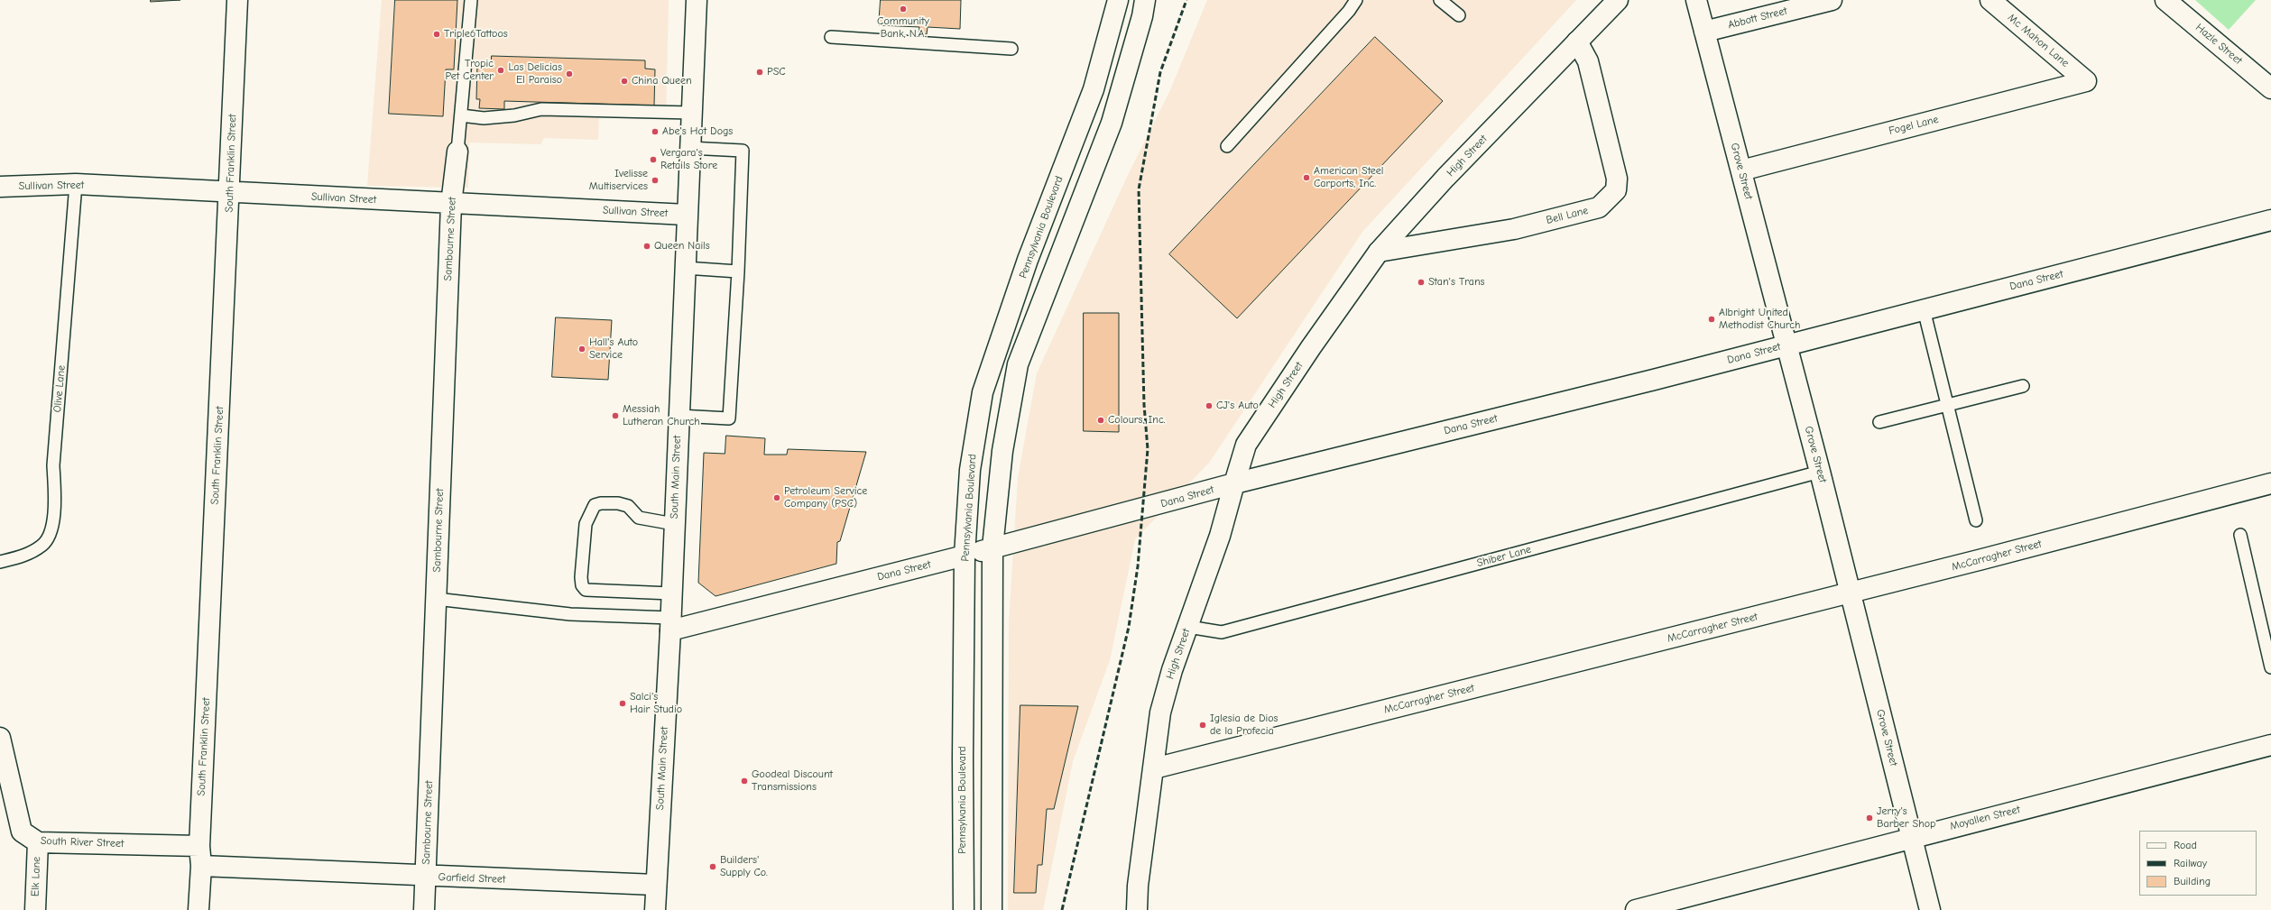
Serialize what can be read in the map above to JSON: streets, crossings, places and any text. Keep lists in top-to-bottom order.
{
  "streets": {
    "street": [
      "Abbott Street",
      "Mc Mahon Lane",
      "Hazle Street",
      "Fogel Lane",
      "High Street",
      "South Franklin Street",
      "Grove Street",
      "Sullivan Street",
      "Bell Lane",
      "Pennsylvania Boulevard",
      "Sambourne Street",
      "Dana Street",
      "South Main Street",
      "McCarragher Street",
      "Moyallen Street",
      "South River Street",
      "Elk Lane",
      "Garfield Street"
    ],
    "lane": ["Olive Lane", "Shiber Lane"]
  },
  "crossings": [
    ["Abbott Street", "Grove Street"],
    ["Mc Mahon Lane", "Fogel Lane"],
    ["Fogel Lane", "Grove Street"],
    ["High Street", "Bell Lane"],
    ["High Street", "Dana Street"],
    ["High Street", "McCarragher Street"],
    ["High Street", "Shiber Lane"],
    ["South Franklin Street", "Sullivan Street"],
    ["South Franklin Street", "South River Street"],
    ["South Franklin Street", "Garfield Street"],
    ["Grove Street", "Dana Street"],
    ["Grove Street", "McCarragher Street"],
    ["Grove Street", "Shiber Lane"],
    ["Grove Street", "Moyallen Street"],
    ["Sullivan Street", "Sambourne Street"],
    ["Sullivan Street", "Olive Lane"],
    ["Sullivan Street", "South Main Street"],
    ["Pennsylvania Boulevard", "Dana Street"],
    ["Sambourne Street", "Garfield Street"],
    ["Dana Street", "South Main Street"],
    ["South Main Street", "Garfield Street"],
    ["South River Street", "Elk Lane"]
  ],
  "places": [
    "Community Bank, N.A.",
    "Triple6Tattoos",
    "Tropic Pet Center",
    "PSC",
    "Las Delicias El Paraiso",
    "China Queen",
    "Abe's Hot Dogs",
    "Vergara's Retails Store",
    "American Steel Carports, Inc.",
    "Ivelisse Multiservices",
    "Queen Nails",
    "Stan's Trans",
    "Albright United Methodist Church",
    "Hall's Auto Service",
    "CJ's Auto",
    "Messiah Lutheran Church",
    "Colours, Inc.",
    "Petroleum Service Company (PSC)",
    "Salci's Hair Studio",
    "Iglesia de Dios de la Profecia",
    "Goodeal Discount Transmissions",
    "Jerry's Barber Shop",
    "Builders' Supply Co."
  ],
  "legend": ["Road", "Railway", "Building"]
}
